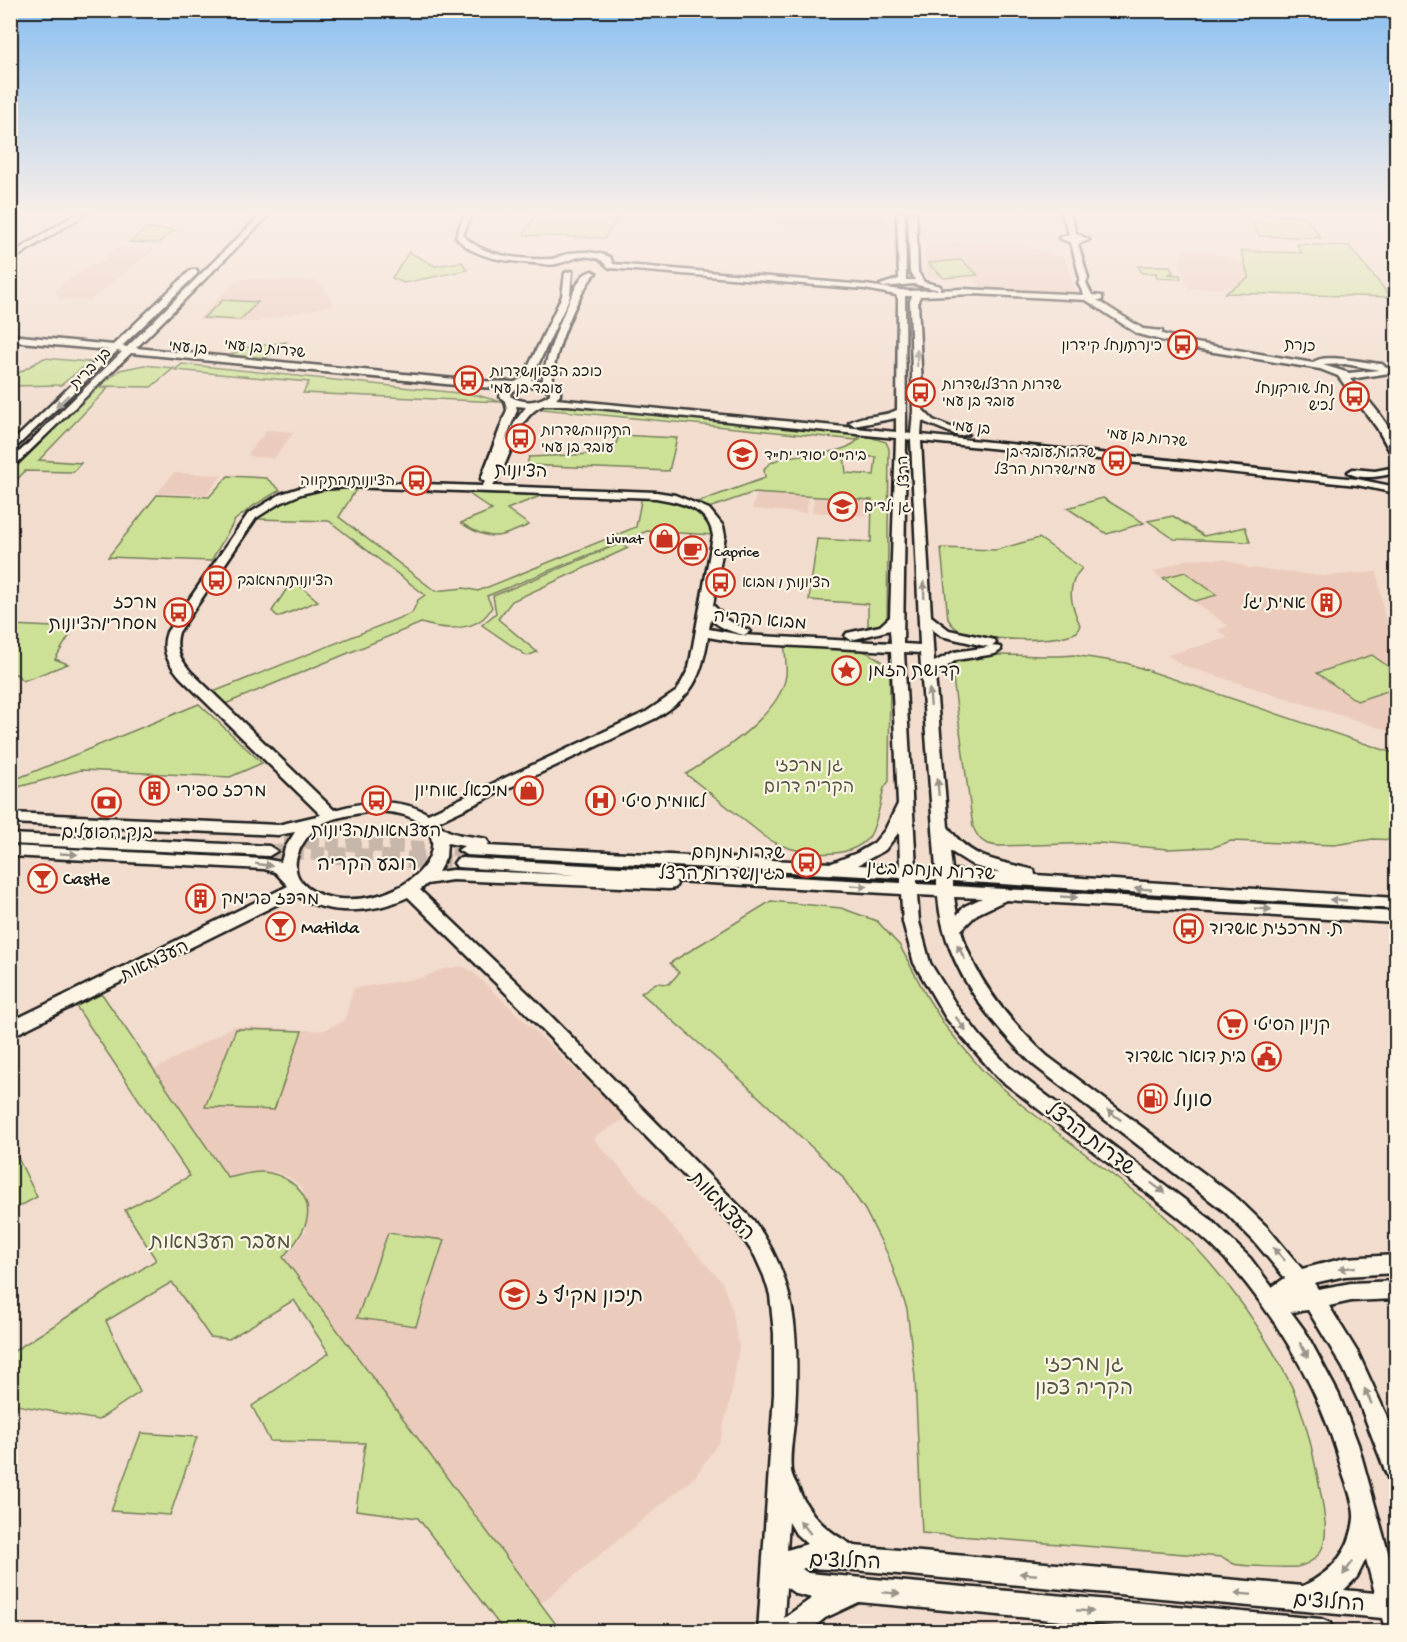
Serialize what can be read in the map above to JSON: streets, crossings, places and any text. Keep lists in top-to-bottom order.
{
  "streets": {
    "main road": [
      "כנרת",
      "בן עמי",
      "שדרות בן עמי",
      "בני ברית",
      "הציונות",
      "הרצל",
      "מבוא הקריה",
      "שדרות מנחם בגין",
      "העצמאות",
      "שדרות הרצל",
      "החלוצים"
    ]
  },
  "crossings": [
    ["בן עמי", "שדרות בן עמי"],
    ["בן עמי", "בני ברית"],
    ["שדרות בן עמי", "בני ברית"],
    ["שדרות בן עמי", "הרצל"],
    ["הציונות", "מבוא הקריה"],
    ["הציונות", "העצמאות"],
    ["הרצל", "מבוא הקריה"],
    ["הרצל", "שדרות הרצל"],
    ["מבוא הקריה", "שדרות הרצל"],
    ["שדרות מנחם בגין", "שדרות הרצל"],
    ["העצמאות", "החלוצים"],
    ["שדרות הרצל", "החלוצים"]
  ],
  "districts": ["רובע הקריה"],
  "parks": ["גן מרכזי הקריה דרום", "מעבר העצמאות", "גן מרכזי הקריה צפון"],
  "places": {
    "bus stop": [
      "כינרת/נחל קידרון",
      "כוכב הצפון/שדרות עובד בן עמי",
      "שדרות הרצל/שדרות עובד בן עמי",
      "נחל שורק/נחל לכיש",
      "התקווה/שדרות עובד בן עמי",
      "שדרות עובד בן עמי/שדרות הרצל",
      "הציונות/התקווה",
      "הציונות/המאבק",
      "הציונות / מבוא",
      "מרכז מסחרי/הציונות",
      "העצמאות/הציונות",
      "שדרות מנחם בגין/שדרות הרצל",
      "ת. מרכזית אשדוד"
    ],
    "school or university": ["ביה\"ס יסודי יח\"ד", "גן ילדים", "תיכון מקיף ז"],
    "shop": ["Livnat", "מיכאל אוחיון"],
    "cafe": ["Caprice"],
    "building": ["אמית יגל", "מרכז ספירי", "מרכז פרימק"],
    "place": ["קדושת הזמן"],
    "hospital": ["לאומית סיטי"],
    "bank": ["בנק הפועלים"],
    "bar": ["Castle", "Matilda"],
    "supermarket": ["קניון הסיטי"],
    "public building": ["בית דואר אשדוד"],
    "fuel station": ["סונול"]
  }
}
